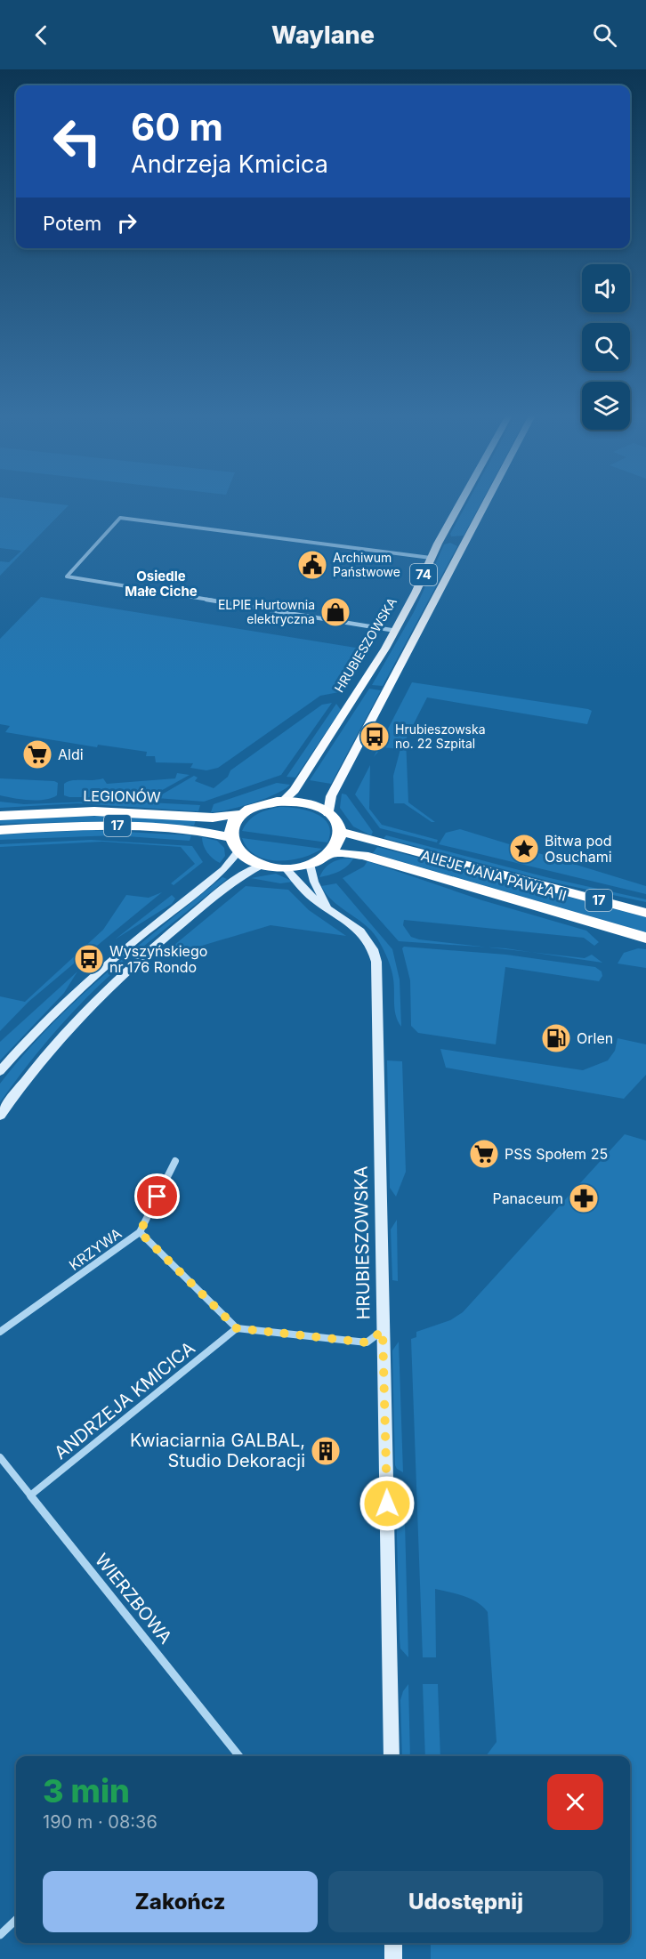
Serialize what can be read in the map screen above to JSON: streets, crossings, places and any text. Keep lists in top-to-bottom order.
{
  "streets": {
    "highway": ["LEGIONÓW", "17", "ALEJE JANA PAWŁA II"],
    "main road": ["74", "HRUBIESZOWSKA"],
    "street": ["KRZYWA", "ANDRZEJA KMICICA", "WIERZBOWA"]
  },
  "crossings": [
    ["74", "HRUBIESZOWSKA"],
    ["74", "LEGIONÓW"],
    ["74", "17"],
    ["74", "ALEJE JANA PAWŁA II"],
    ["HRUBIESZOWSKA", "LEGIONÓW"],
    ["HRUBIESZOWSKA", "17"],
    ["HRUBIESZOWSKA", "ALEJE JANA PAWŁA II"],
    ["LEGIONÓW", "17"],
    ["LEGIONÓW", "ALEJE JANA PAWŁA II"],
    ["17", "ALEJE JANA PAWŁA II"],
    ["ANDRZEJA KMICICA", "WIERZBOWA"]
  ],
  "districts": ["Osiedle Małe Ciche"],
  "places": {
    "public building": ["Archiwum Państwowe"],
    "shop": ["ELPIE Hurtownia elektryczna"],
    "bus stop": ["Hrubieszowska no. 22 Szpital", "Wyszyńskiego nr 176 Rondo"],
    "supermarket": ["Aldi", "PSS Społem 25"],
    "place": ["Bitwa pod Osuchami"],
    "fuel station": ["Orlen"],
    "pharmacy": ["Panaceum"],
    "building": ["Kwiaciarnia GALBAL, Studio Dekoracji"]
  },
  "page": {
    "header": "Waylane",
    "turn": ["60 m", "Andrzeja Kmicica"],
    "then": "Potem",
    "heading": ["3 min", "190 m · 08:36"],
    "buttons": ["Zakończ", "Udostępnij"]
  }
}
